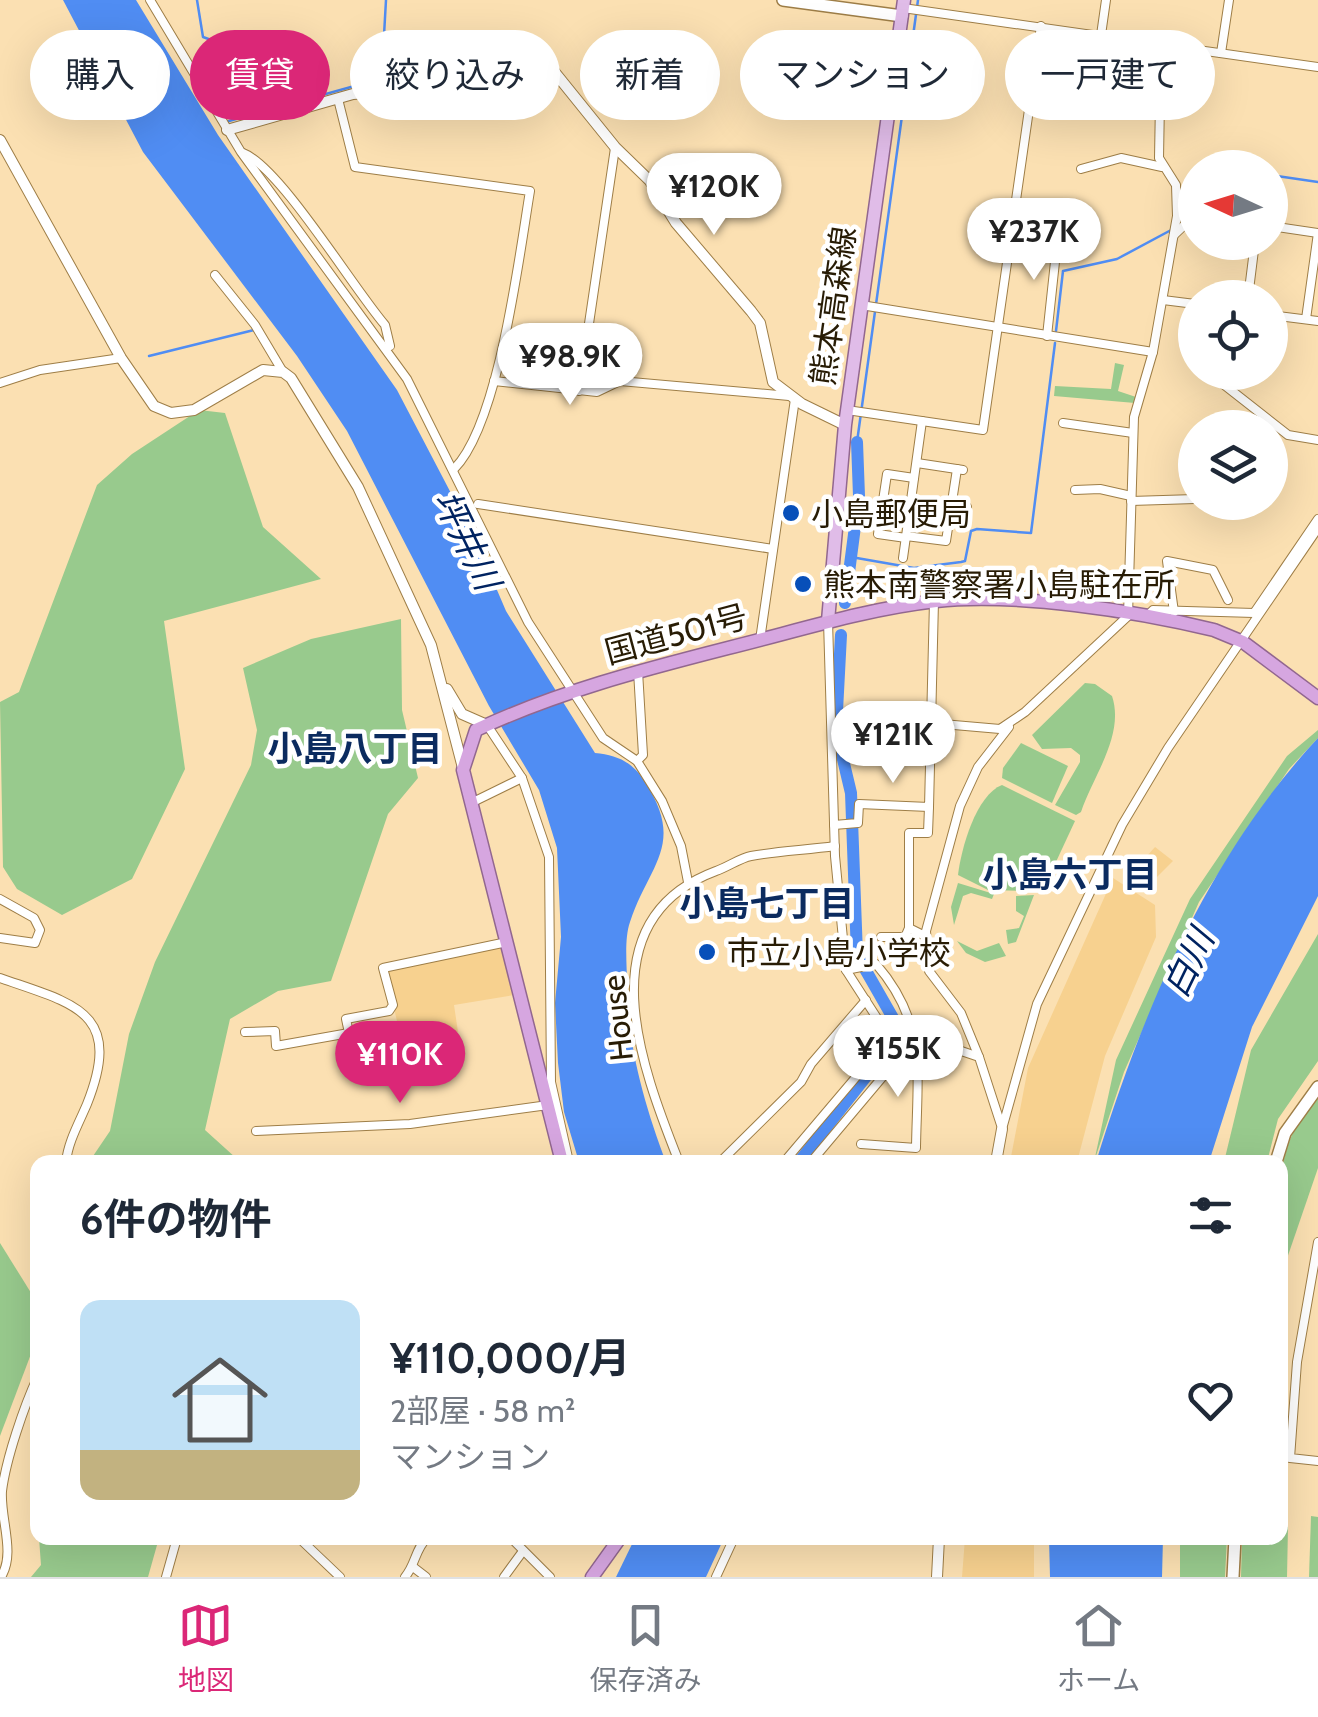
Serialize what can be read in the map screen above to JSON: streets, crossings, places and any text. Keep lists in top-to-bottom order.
{
  "streets": {
    "highway": ["国道501号"],
    "main road": ["熊本高森線"],
    "street": ["House"]
  },
  "crossings": [
    ["熊本高森線", "国道501号"]
  ],
  "districts": ["小島八丁目", "小島六丁目", "小島七丁目"],
  "water": ["坪井川", "白川"],
  "places": ["小島郵便局", "熊本南警察署小島駐在所", "市立小島小学校"],
  "north": "left",
  "page": {
    "chip": [
      "購入",
      "賃貸",
      "絞り込み",
      "新着",
      "マンション",
      "一戸建て"
    ],
    "price": [
      "¥120K",
      "¥237K",
      "¥98.9K",
      "¥121K",
      "¥155K",
      "¥110K"
    ],
    "heading": "6件の物件",
    "list": [
      {
        "name": "¥110,000/月",
        "note": "2部屋 · 58 m² · マンション"
      }
    ],
    "tabs": ["地図", "保存済み", "ホーム"]
  }
}
